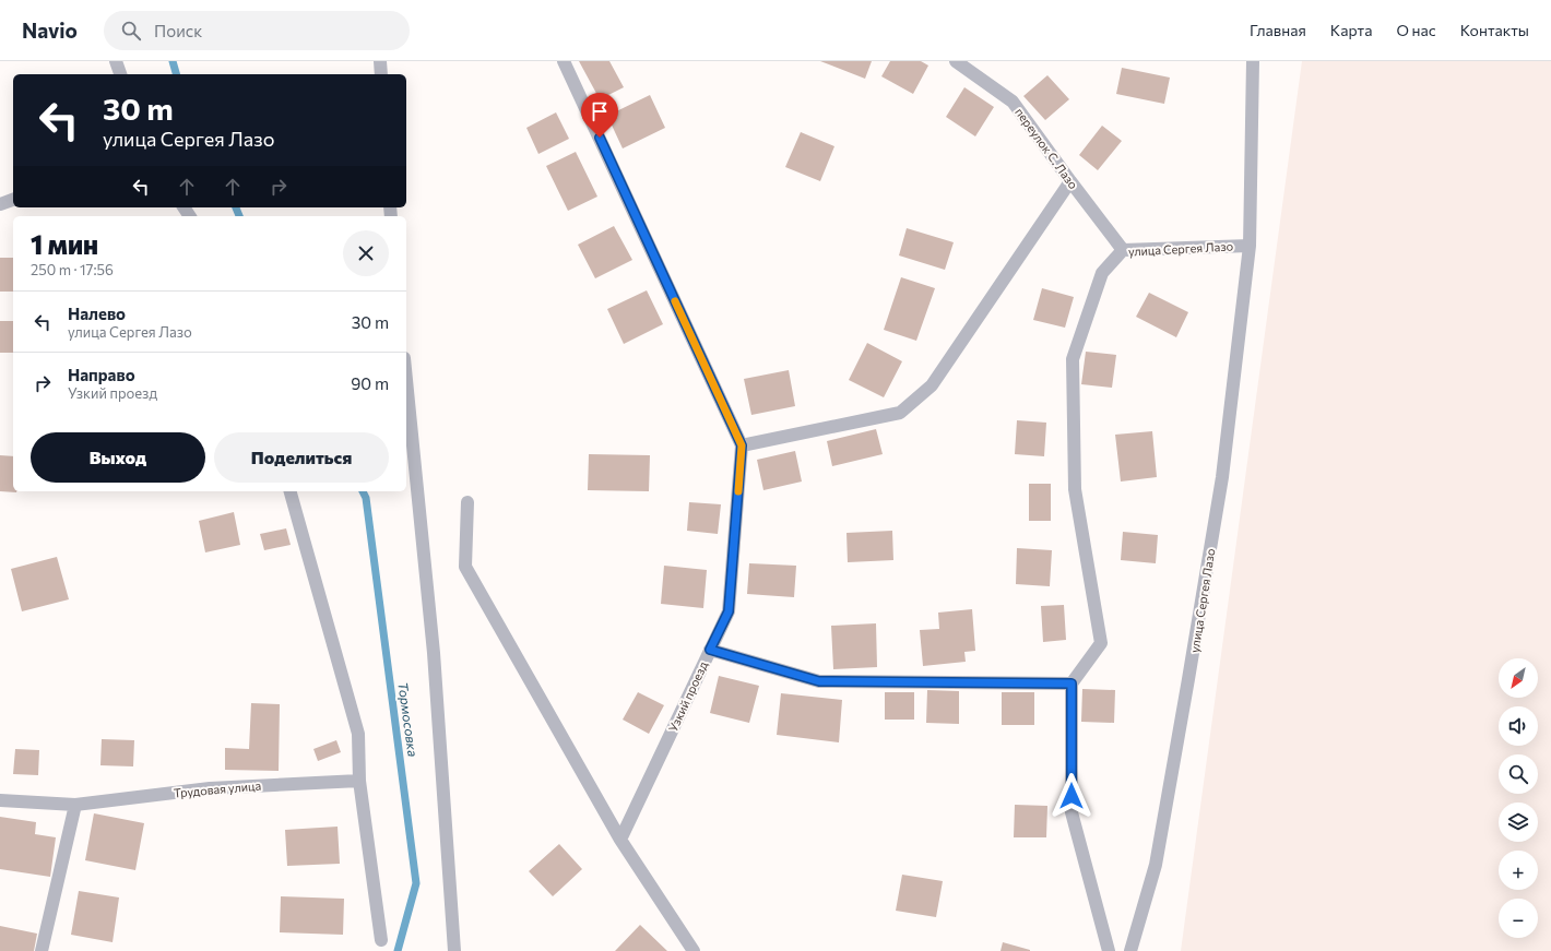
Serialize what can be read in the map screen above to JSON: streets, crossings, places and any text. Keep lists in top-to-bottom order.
{
  "streets": {
    "street": [
      "переулок С. Лазо",
      "улица Сергея Лазо",
      "Узкий проезд",
      "Трудовая улица"
    ]
  },
  "crossings": [
    ["переулок С. Лазо", "улица Сергея Лазо"]
  ],
  "water": ["Тормосовка"],
  "north": "bottom left",
  "page": {
    "header": "Navio",
    "search": "Поиск",
    "nav": [
      "Главная",
      "Карта",
      "О нас",
      "Контакты"
    ],
    "turn": ["30 m", "улица Сергея Лазо"],
    "heading": ["1 мин", "250 m · 17:56"],
    "list": [
      {
        "name": "Налево",
        "note": "улица Сергея Лазо",
        "value": "30 m"
      },
      {
        "name": "Направо",
        "note": "Узкий проезд",
        "value": "90 m"
      }
    ],
    "buttons": ["Выход", "Поделиться"],
    "map_buttons": ["+", "−"]
  }
}
